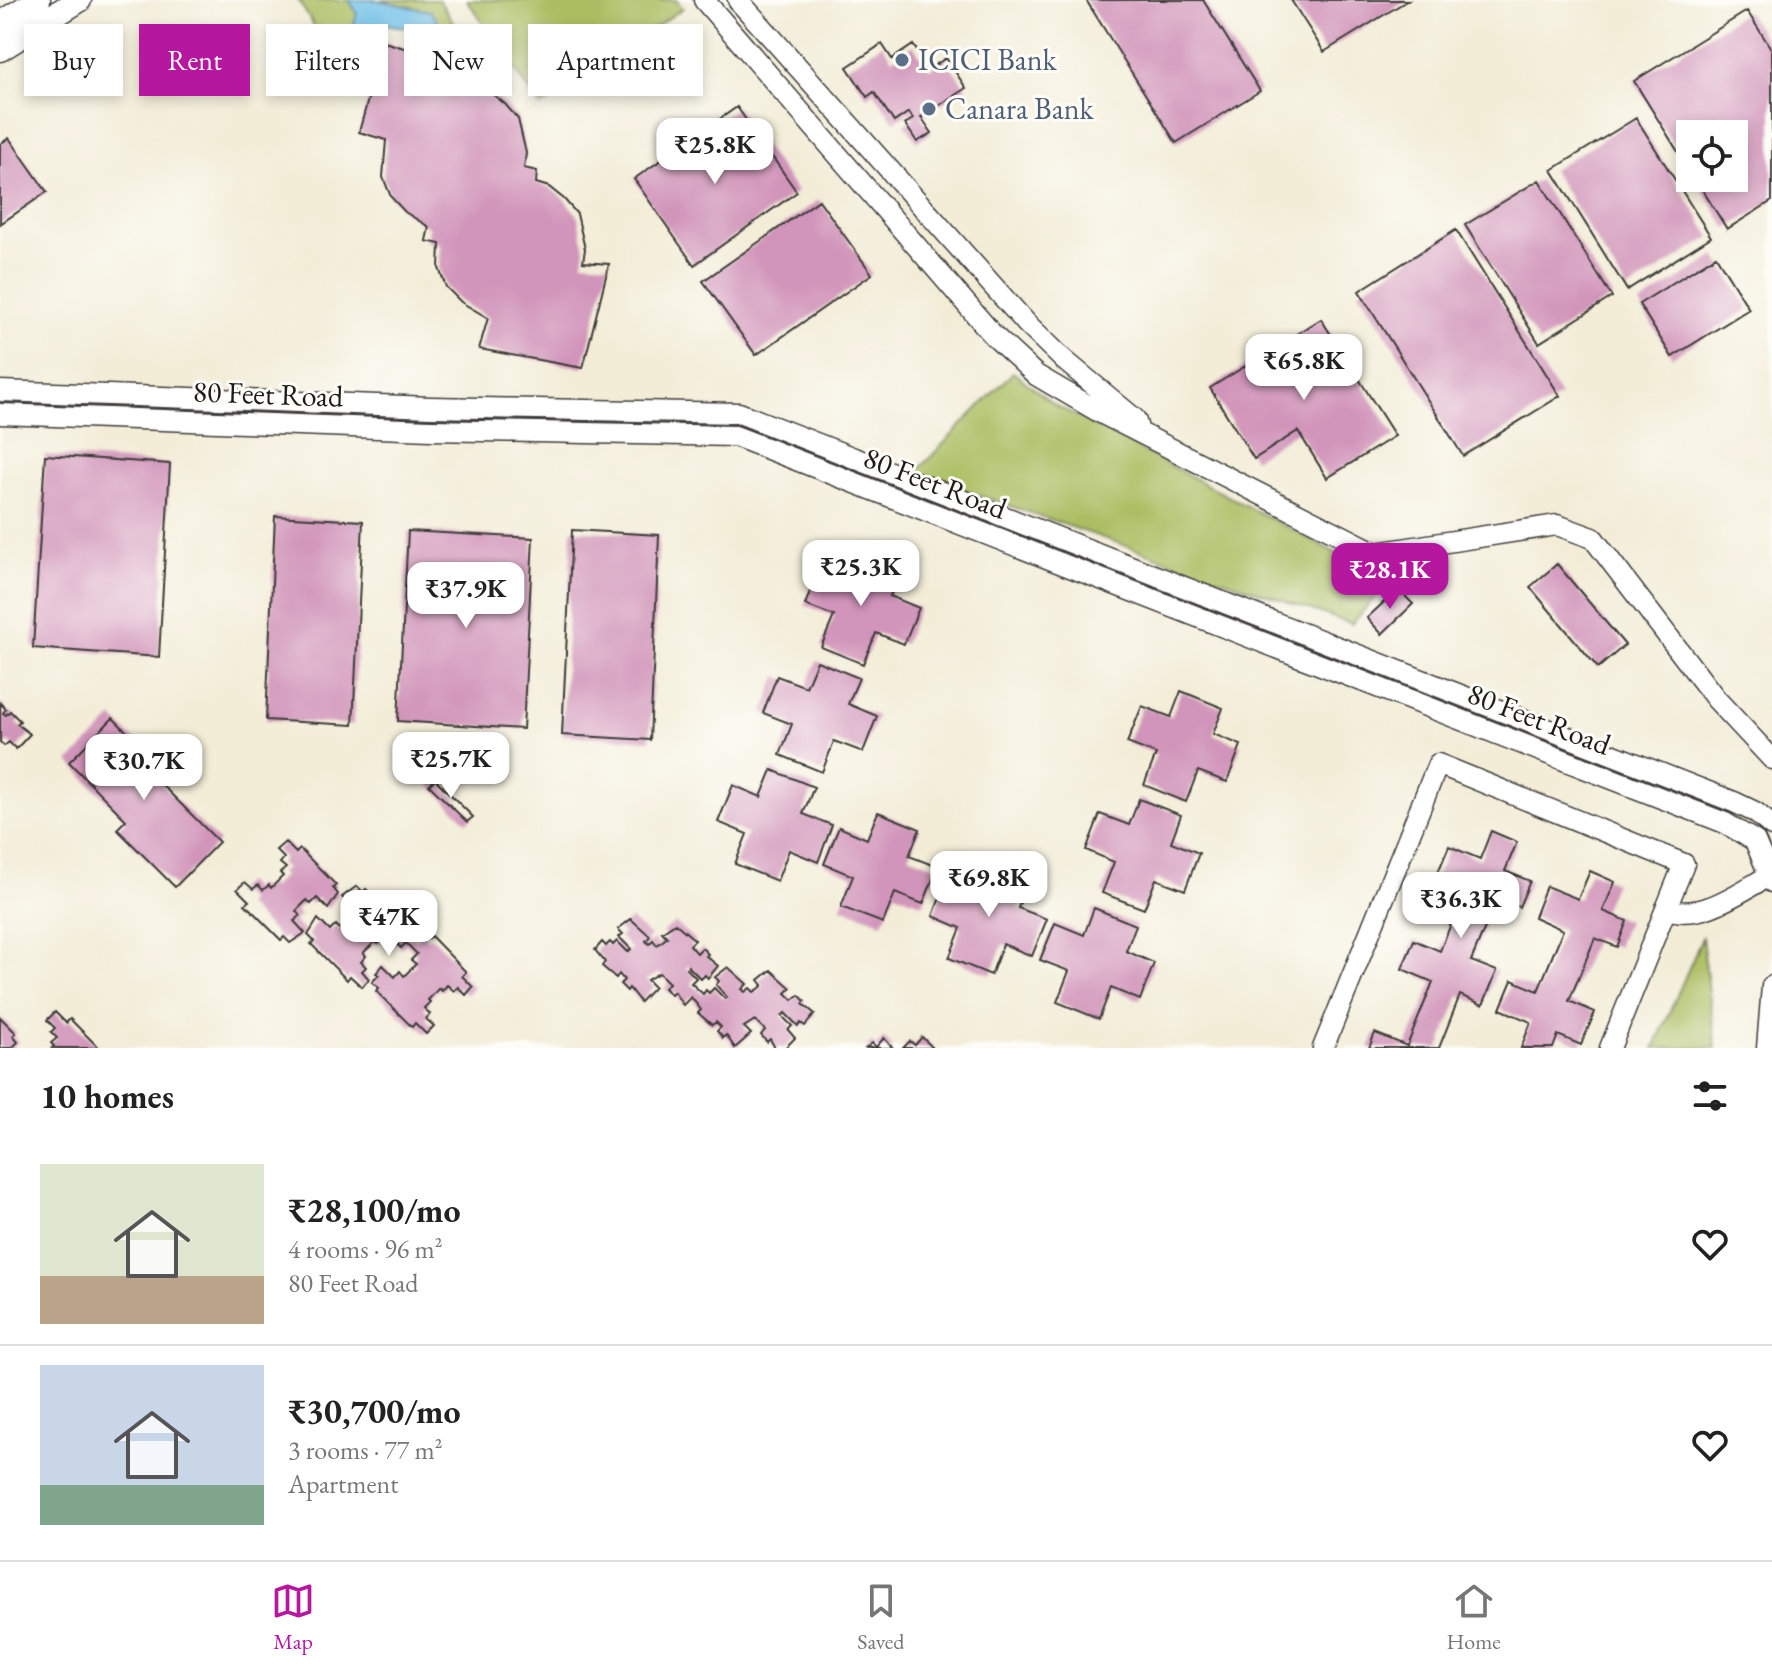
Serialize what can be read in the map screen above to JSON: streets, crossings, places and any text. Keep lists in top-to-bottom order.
{
  "streets": {
    "street": ["80 Feet Road"]
  },
  "places": ["ICICI Bank", "Canara Bank"],
  "page": {
    "chip": [
      "Buy",
      "Rent",
      "Filters",
      "New",
      "Apartment"
    ],
    "price": [
      "₹25.8K",
      "₹65.8K",
      "₹25.3K",
      "₹28.1K",
      "₹37.9K",
      "₹25.7K",
      "₹30.7K",
      "₹69.8K",
      "₹36.3K",
      "₹47K"
    ],
    "heading": "10 homes",
    "list": [
      {
        "name": "₹28,100/mo",
        "note": "4 rooms · 96 m² · 80 Feet Road"
      },
      {
        "name": "₹30,700/mo",
        "note": "3 rooms · 77 m² · Apartment"
      }
    ],
    "tabs": ["Map", "Saved", "Home"]
  }
}
